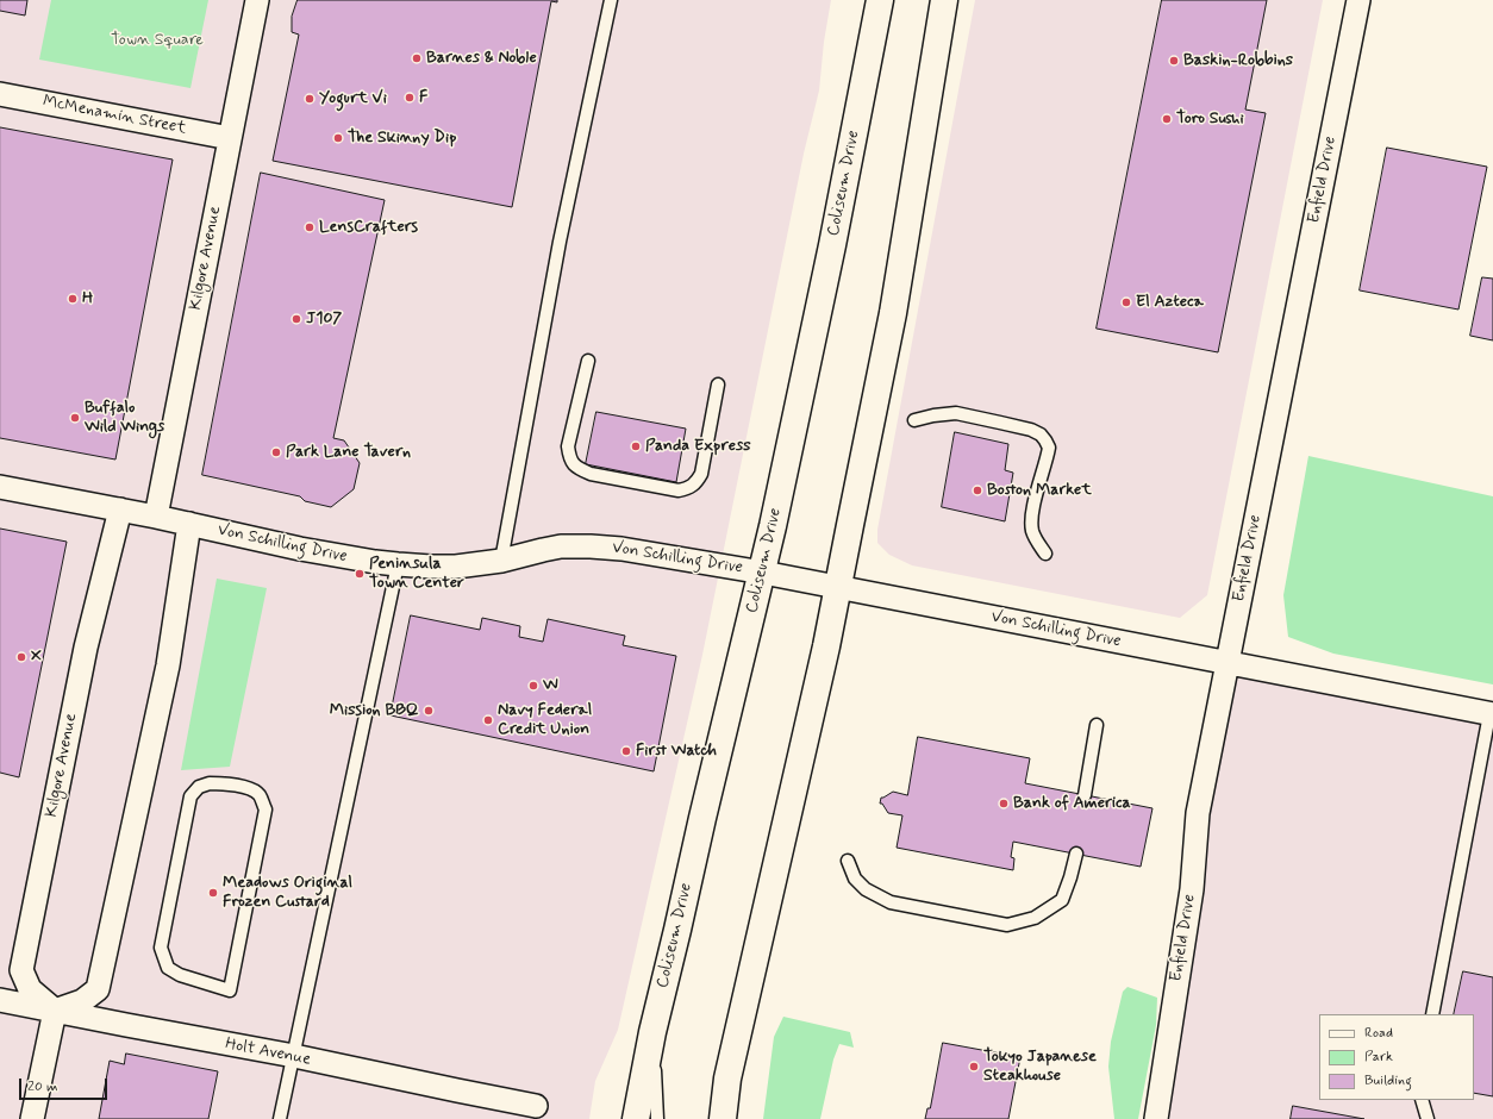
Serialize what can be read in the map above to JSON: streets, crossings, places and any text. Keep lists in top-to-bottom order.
{
  "streets": {
    "street": [
      "McMenamin Street",
      "Enfield Drive",
      "Coliseum Drive",
      "Kilgore Avenue",
      "Von Schilling Drive",
      "Holt Avenue"
    ]
  },
  "crossings": [
    ["McMenamin Street", "Kilgore Avenue"],
    ["Enfield Drive", "Von Schilling Drive"],
    ["Coliseum Drive", "Von Schilling Drive"],
    ["Kilgore Avenue", "Von Schilling Drive"],
    ["Kilgore Avenue", "Holt Avenue"]
  ],
  "parks": ["Town Square"],
  "places": [
    "Barnes & Noble",
    "Baskin-Robbins",
    "F",
    "Yogurt Vi",
    "Toro Sushi",
    "The Skinny Dip",
    "LensCrafters",
    "H",
    "El Azteca",
    "J107",
    "Buffalo Wild Wings",
    "Panda Express",
    "Park Lane Tavern",
    "Boston Market",
    "Peninsula Town Center",
    "X",
    "W",
    "Mission BBQ",
    "Navy Federal Credit Union",
    "First Watch",
    "Bank of America",
    "Meadows Original Frozen Custard",
    "Tokyo Japanese Steakhouse"
  ],
  "legend": ["Road", "Park", "Building"],
  "scale_bar": "20 m"
}
